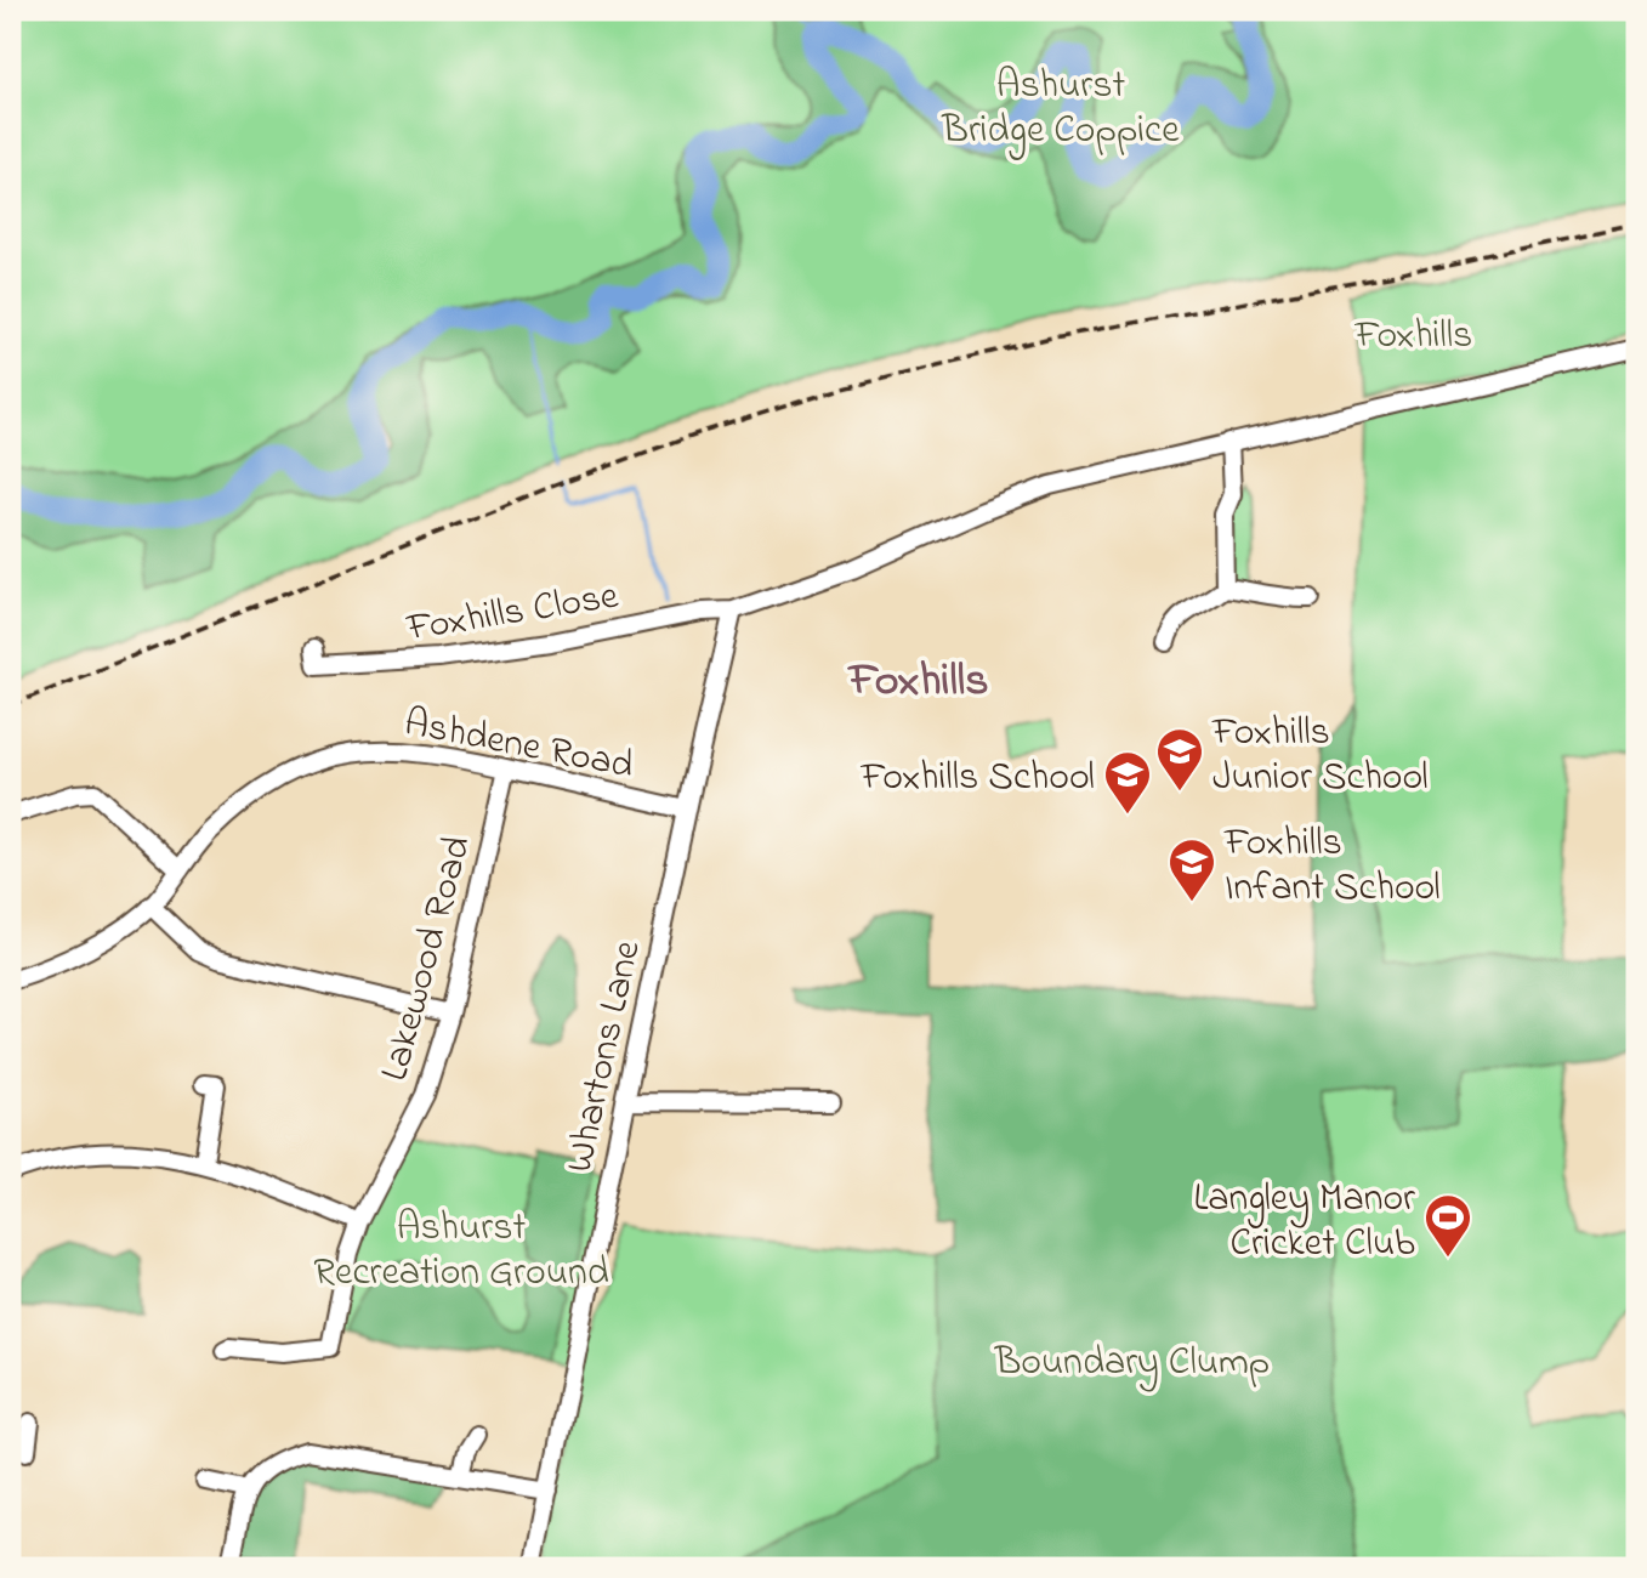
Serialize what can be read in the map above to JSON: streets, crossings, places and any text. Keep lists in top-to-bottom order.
{
  "streets": {
    "street": [
      "Foxhills Close",
      "Ashdene Road",
      "Lakewood Road",
      "Whartons Lane"
    ]
  },
  "crossings": [
    ["Foxhills Close", "Whartons Lane"],
    ["Ashdene Road", "Lakewood Road"],
    ["Ashdene Road", "Whartons Lane"]
  ],
  "districts": ["Foxhills"],
  "parks": [
    "Ashurst Bridge Coppice",
    "Foxhills",
    "Ashurst Recreation Ground",
    "Boundary Clump"
  ],
  "places": {
    "school or university": ["Foxhills Junior School", "Foxhills School", "Foxhills Infant School"],
    "sports": ["Langley Manor Cricket Club"]
  }
}
